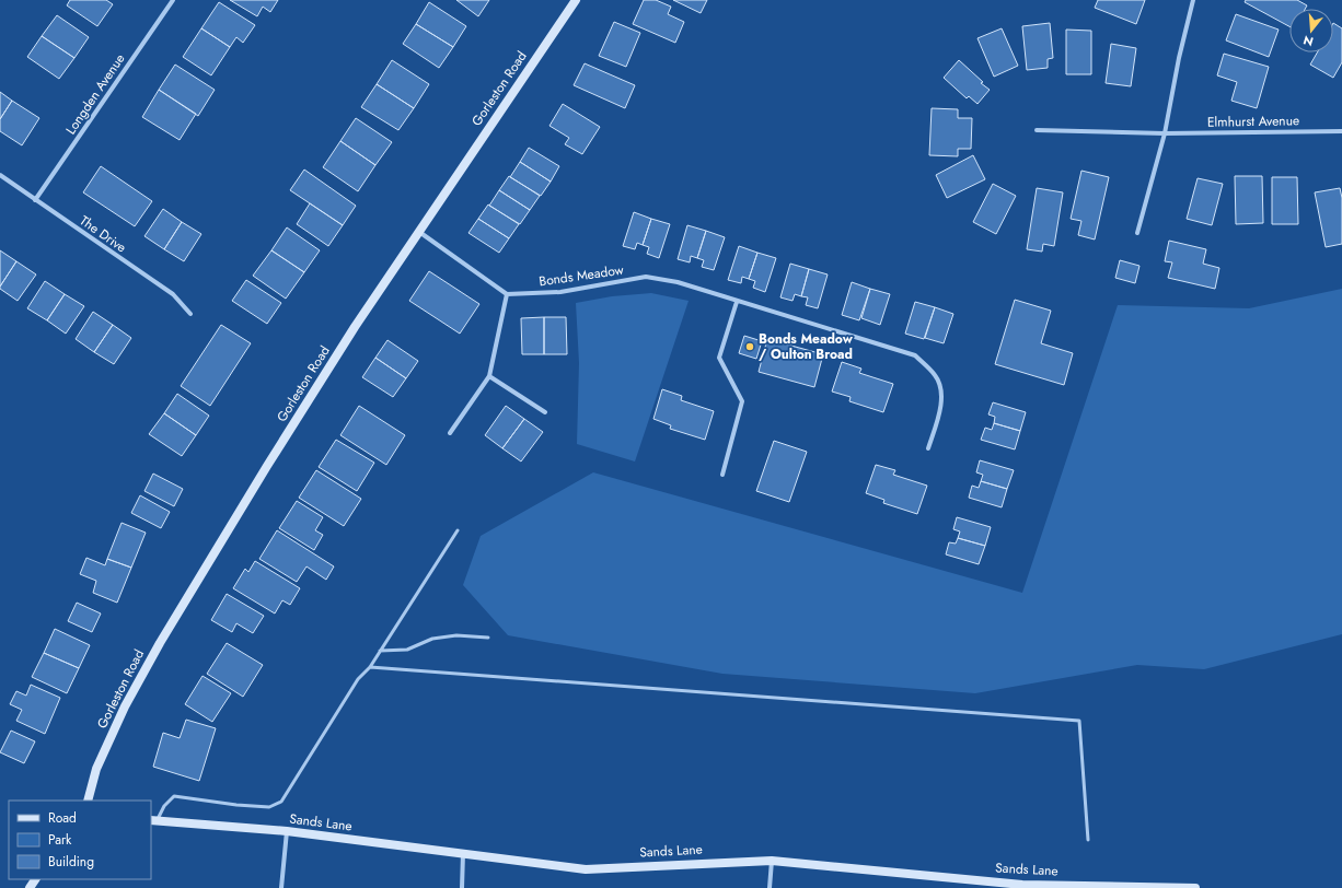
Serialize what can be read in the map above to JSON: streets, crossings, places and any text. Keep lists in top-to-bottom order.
{
  "streets": {
    "street": [
      "Gorleston Road",
      "Longden Avenue",
      "Elmhurst Avenue",
      "The Drive",
      "Bonds Meadow",
      "Sands Lane"
    ]
  },
  "crossings": [
    ["Longden Avenue", "The Drive"]
  ],
  "places": ["Bonds Meadow / Oulton Broad"],
  "legend": ["Road", "Park", "Building"],
  "north": "bottom"
}
